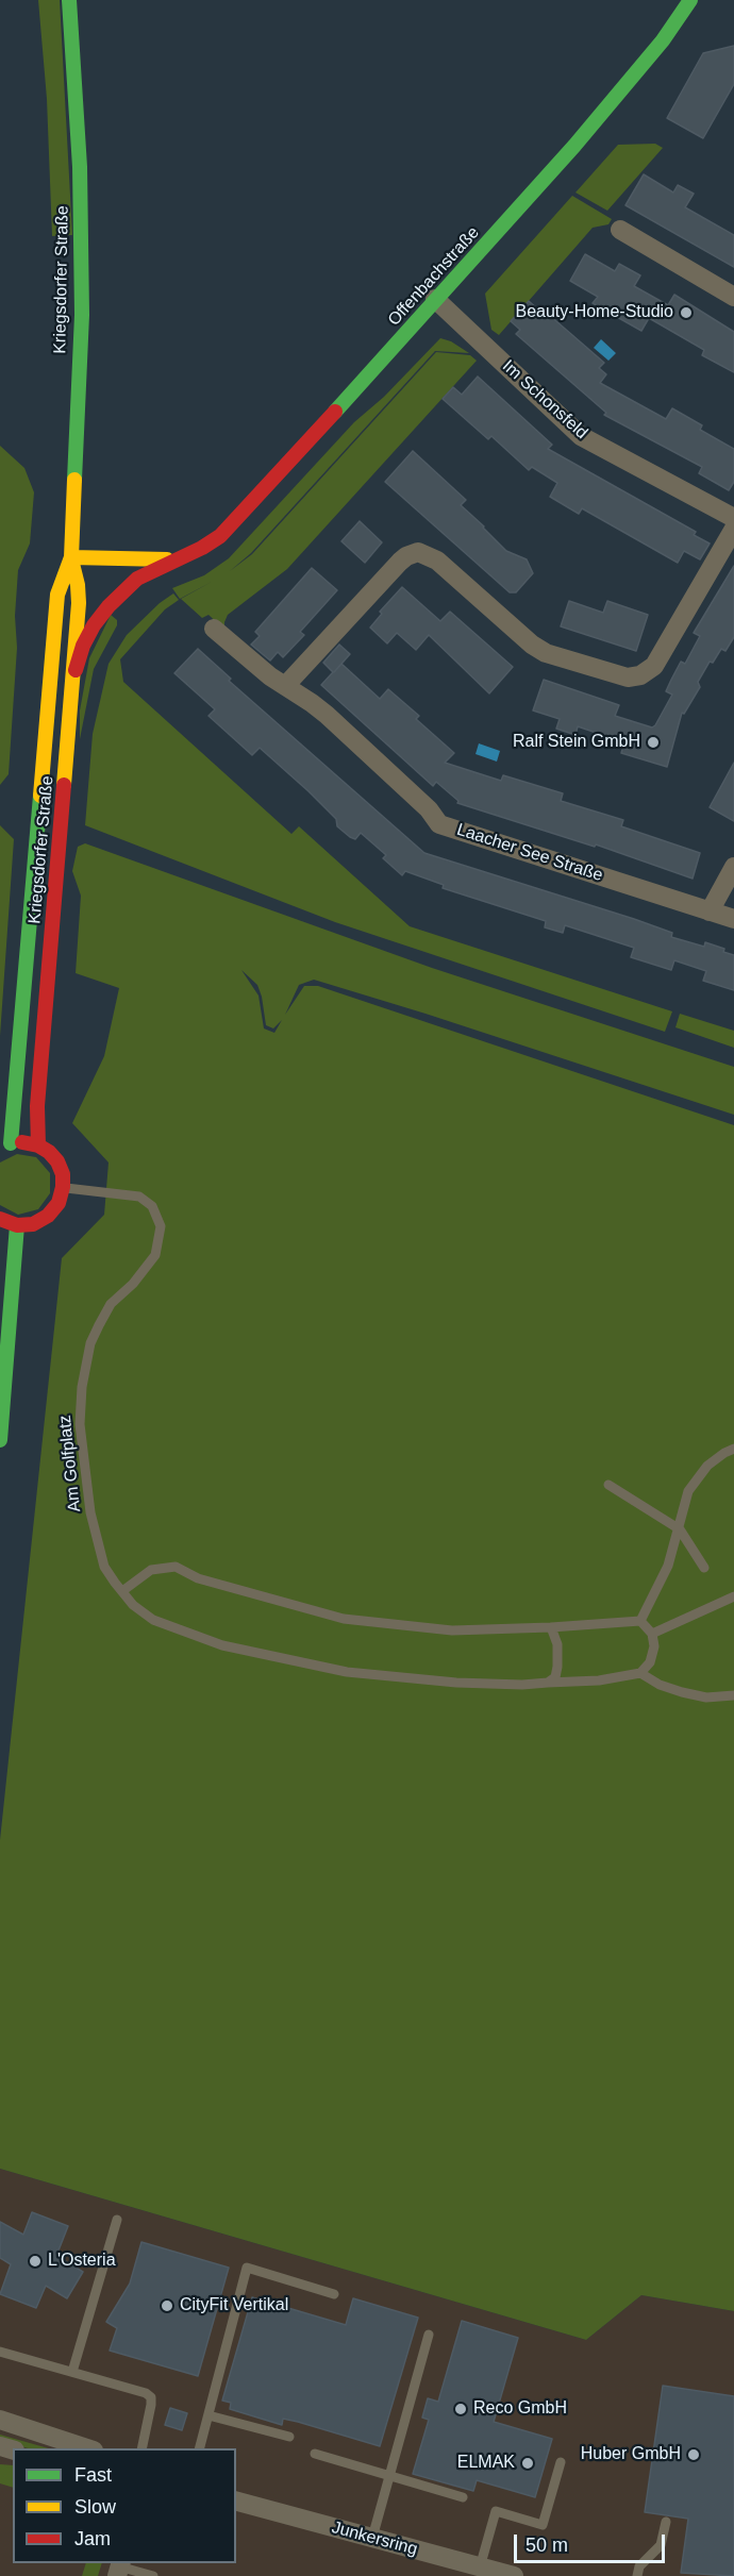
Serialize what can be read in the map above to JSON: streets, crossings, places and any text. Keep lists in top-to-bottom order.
{
  "streets": {
    "main road": ["Offenbachstraße", "Kriegsdorfer Straße"],
    "street": ["Im Schonsfeld", "Laacher See Straße", "Junkersring"],
    "lane": ["Am Golfplatz"]
  },
  "crossings": [
    ["Offenbachstraße", "Kriegsdorfer Straße"],
    ["Offenbachstraße", "Im Schonsfeld"]
  ],
  "places": [
    "Beauty-Home-Studio",
    "Ralf Stein GmbH",
    "L'Osteria",
    "CityFit Vertikal",
    "Reco GmbH",
    "Huber GmbH",
    "ELMAK"
  ],
  "legend": ["Fast", "Slow", "Jam"],
  "scale_bar": "50 m"
}
